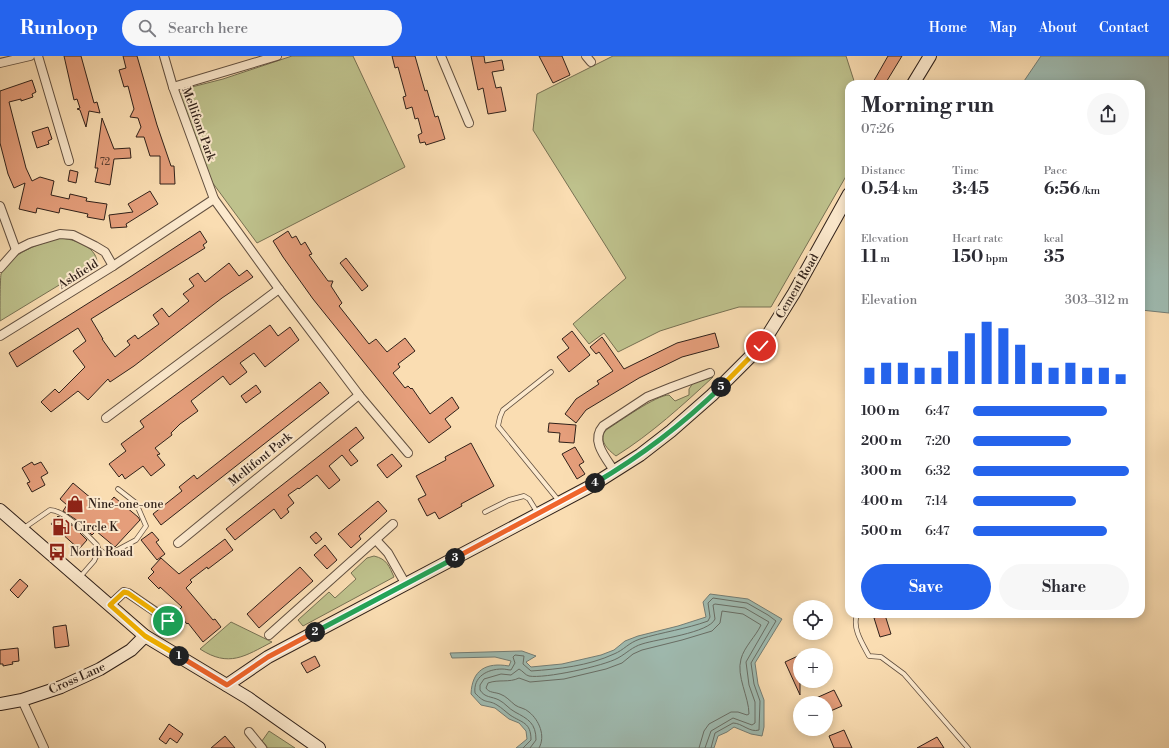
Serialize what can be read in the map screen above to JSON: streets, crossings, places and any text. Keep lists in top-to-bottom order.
{
  "streets": {
    "street": [
      "Mellifont Park",
      "Ashfield",
      "Cement Road",
      "Cross Lane"
    ]
  },
  "places": {
    "shop": ["Nine-one-one"],
    "fuel station": ["Circle K"],
    "bus stop": ["North Road"]
  },
  "house_numbers": ["72"],
  "page": {
    "header": "Runloop",
    "search": "Search here",
    "nav": [
      "Home",
      "Map",
      "About",
      "Contact"
    ],
    "heading": ["Morning run", "07:26"],
    "stats": [
      ["Distance", "0.54 km"],
      ["Time", "3:45"],
      ["Pace", "6:56 /km"],
      ["Elevation", "11 m"],
      ["Heart rate", "150 bpm"],
      ["kcal", "35"]
    ],
    "chart": ["Elevation", "303–312 m"],
    "pins": [
      "5",
      "4",
      "3",
      "2",
      "1"
    ],
    "list": [
      {
        "name": "100 m",
        "note": "6:47"
      },
      {
        "name": "200 m",
        "note": "7:20"
      },
      {
        "name": "300 m",
        "note": "6:32"
      },
      {
        "name": "400 m",
        "note": "7:14"
      },
      {
        "name": "500 m",
        "note": "6:47"
      }
    ],
    "buttons": ["Save", "Share"],
    "map_buttons": ["+", "−"]
  }
}
